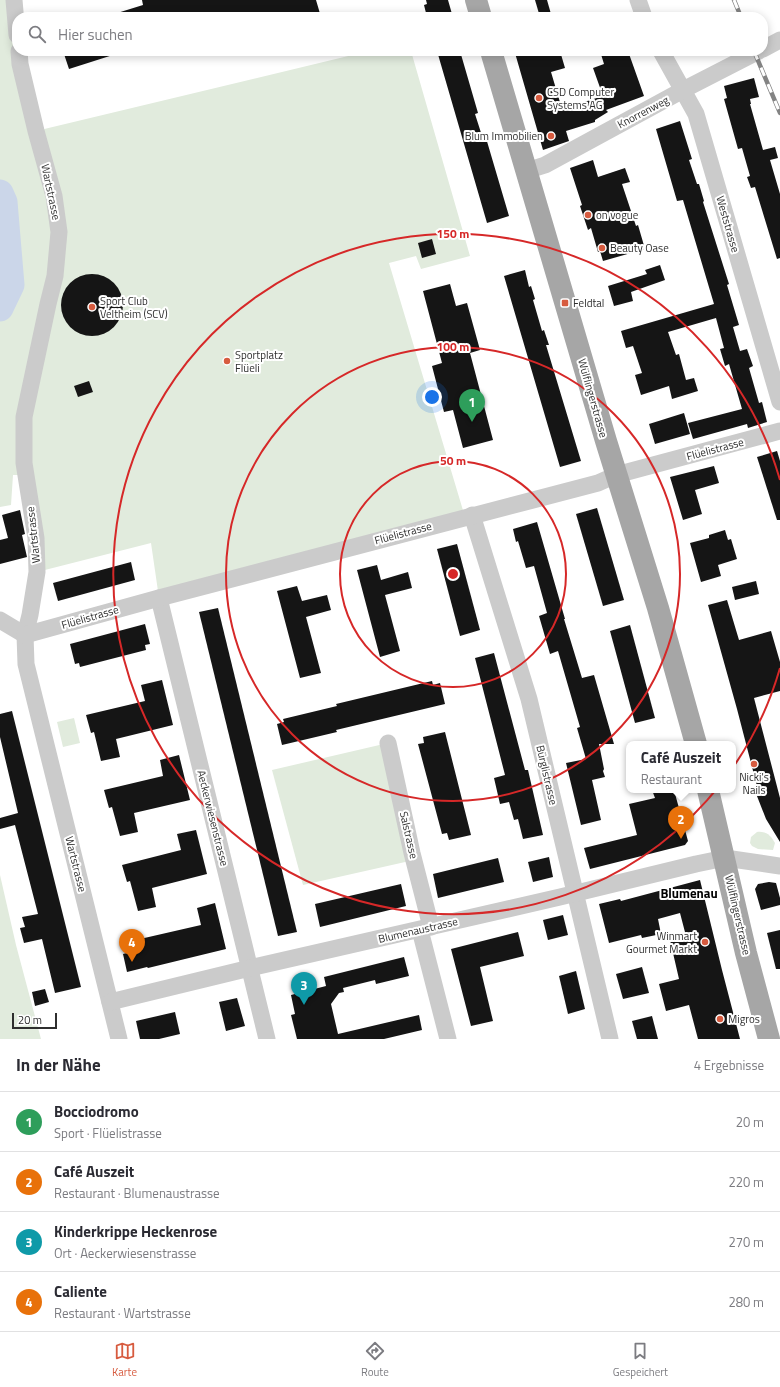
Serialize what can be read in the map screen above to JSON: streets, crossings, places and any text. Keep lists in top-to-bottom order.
{
  "streets": {
    "main road": ["Wülflingerstrasse"],
    "street": [
      "Knorrenweg",
      "Wartstrasse",
      "Weststrasse",
      "Flüelistrasse",
      "Bürglistrasse",
      "Aeckerwiesenstrasse",
      "Salstrasse",
      "Blumenaustrasse"
    ]
  },
  "crossings": [
    ["Knorrenweg", "Weststrasse"],
    ["Knorrenweg", "Wülflingerstrasse"],
    ["Wartstrasse", "Flüelistrasse"],
    ["Wartstrasse", "Blumenaustrasse"],
    ["Wülflingerstrasse", "Flüelistrasse"],
    ["Wülflingerstrasse", "Blumenaustrasse"],
    ["Flüelistrasse", "Bürglistrasse"],
    ["Flüelistrasse", "Aeckerwiesenstrasse"],
    ["Bürglistrasse", "Blumenaustrasse"],
    ["Aeckerwiesenstrasse", "Blumenaustrasse"],
    ["Salstrasse", "Blumenaustrasse"]
  ],
  "districts": ["Blumenau"],
  "places": {
    "other": [
      "CSD Computer Systems AG",
      "Blum Immobilien",
      "on vogue",
      "Beauty Oase",
      "Sport Club Veltheim (SCV)",
      "Sportplatz Flüeli",
      "Nicki's Nails",
      "Winmart Gourmet Markt",
      "Migros"
    ],
    "transit": ["Feldtal"]
  },
  "scale_bar": "20 m",
  "page": {
    "search": "Hier suchen",
    "pins": [
      "1",
      "2",
      "4",
      "3"
    ],
    "popup": ["Café Auszeit", "Restaurant"],
    "scale": "20 m",
    "heading": ["In der Nähe", "4 Ergebnisse"],
    "list": [
      {
        "mark": "1",
        "name": "Bocciodromo",
        "note": "Sport · Flüelistrasse",
        "value": "20 m"
      },
      {
        "mark": "2",
        "name": "Café Auszeit",
        "note": "Restaurant · Blumenaustrasse",
        "value": "220 m"
      },
      {
        "mark": "3",
        "name": "Kinderkrippe Heckenrose",
        "note": "Ort · Aeckerwiesenstrasse",
        "value": "270 m"
      },
      {
        "mark": "4",
        "name": "Caliente",
        "note": "Restaurant · Wartstrasse",
        "value": "280 m"
      }
    ],
    "nav": ["Karte", "Route", "Gespeichert"]
  },
  "rings": ["150 m", "100 m", "50 m"]
}
